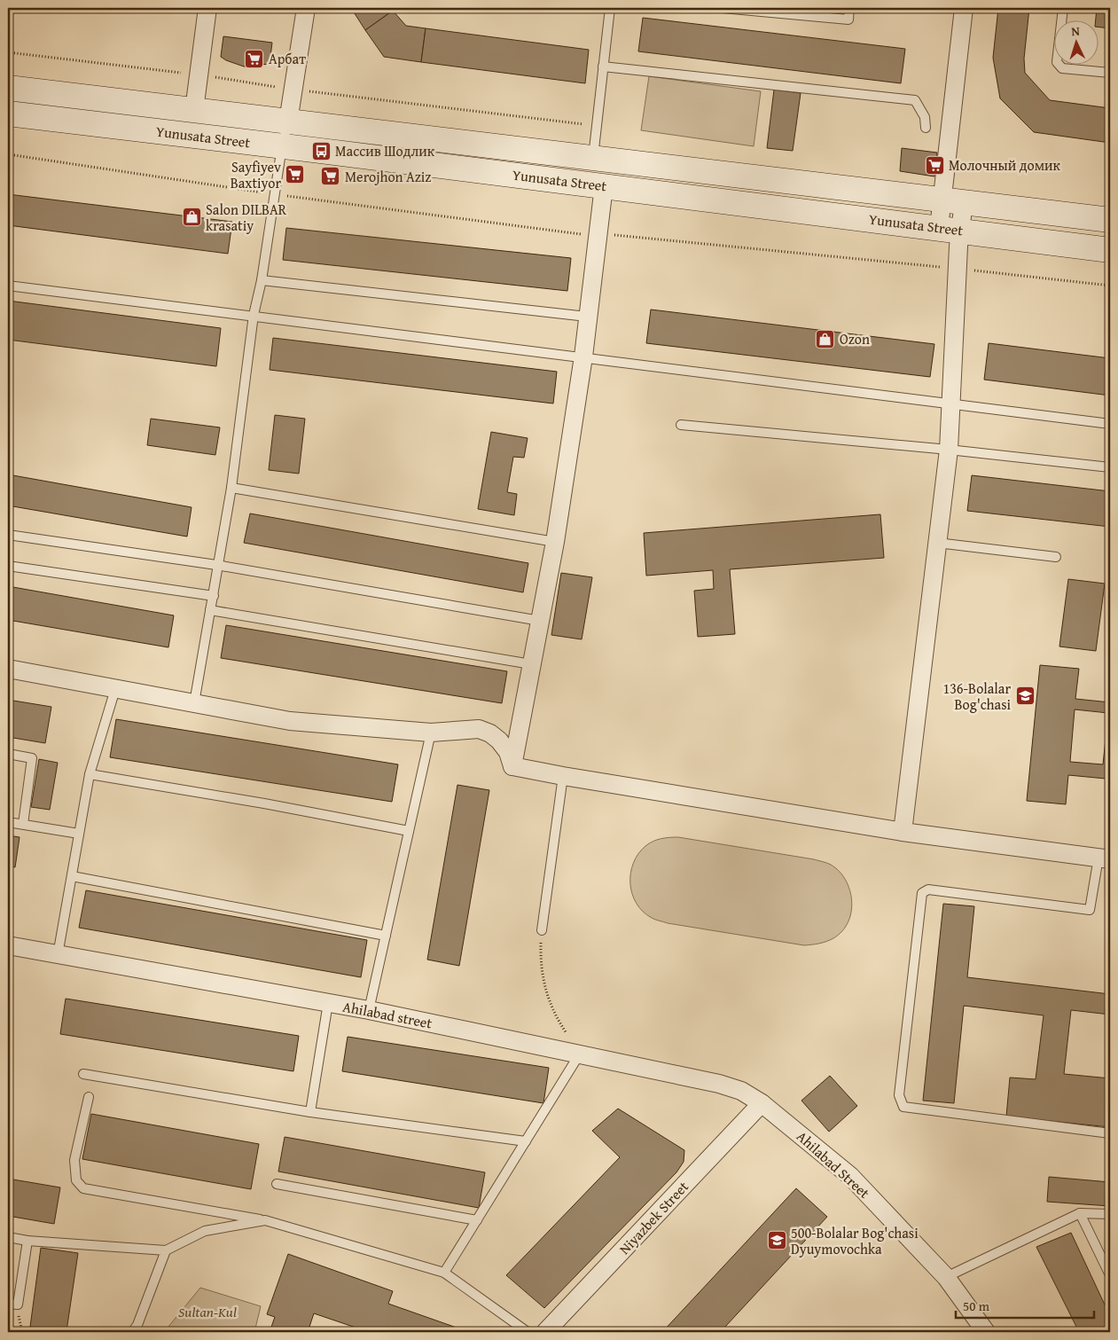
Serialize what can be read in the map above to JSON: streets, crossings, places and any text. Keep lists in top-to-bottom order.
{
  "streets": {
    "main road": ["Yunusata Street"],
    "street": ["Ahilabad street", "Ahilabad Street", "Niyazbek Street"]
  },
  "crossings": [
    ["Ahilabad street", "Ahilabad Street"],
    ["Ahilabad street", "Niyazbek Street"],
    ["Ahilabad Street", "Niyazbek Street"]
  ],
  "parks": ["Sultan-Kul"],
  "places": {
    "supermarket": [
      "Арбат",
      "Молочный домик",
      "Sayfiyev Baxtiyor",
      "Merojhon Aziz"
    ],
    "bus stop": ["Массив Шодлик"],
    "shop": ["Salon DILBAR krasatiy", "Ozon"],
    "school or university": ["136-Bolalar Bog'chasi", "500-Bolalar Bog'chasi Dyuymovochka"]
  },
  "scale_bar": "50 m",
  "north": "top"
}
